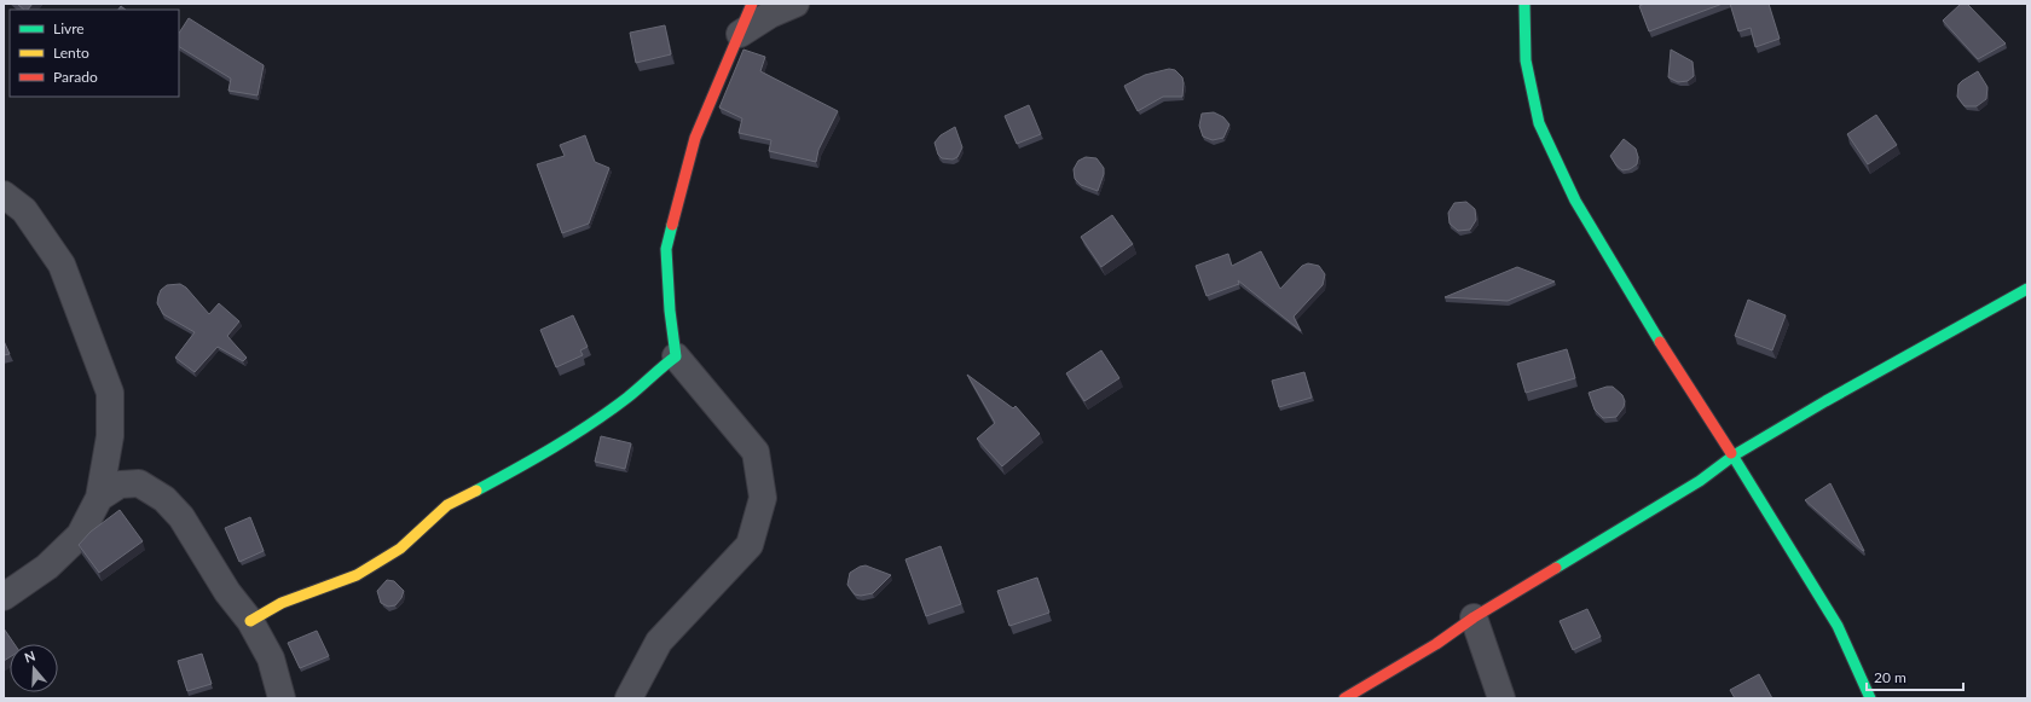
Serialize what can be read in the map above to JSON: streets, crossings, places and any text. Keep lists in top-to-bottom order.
{
  "legend": ["Livre", "Lento", "Parado"],
  "scale_bar": "20 m",
  "north": "top"
}
